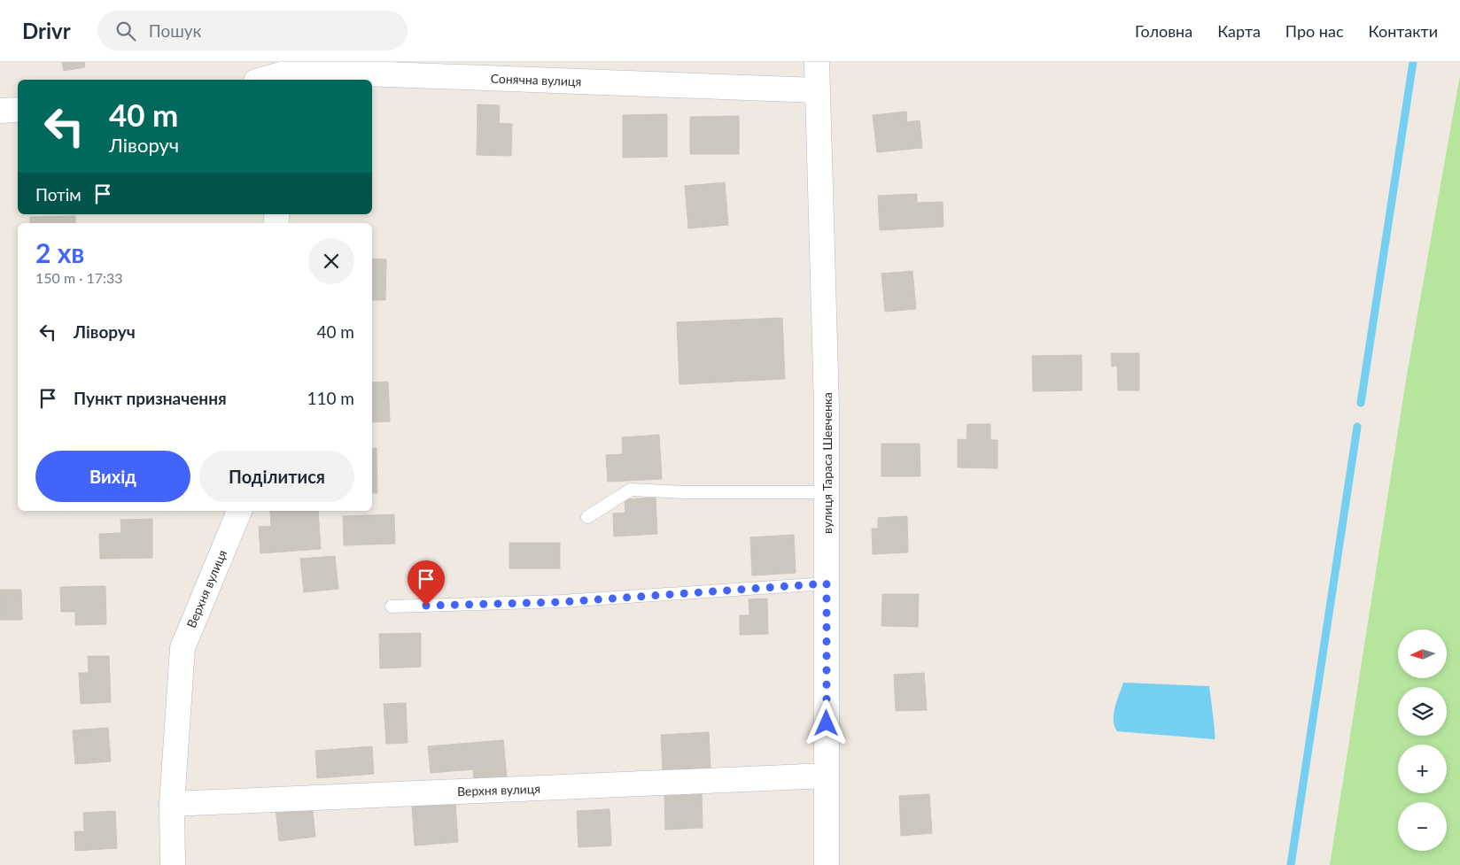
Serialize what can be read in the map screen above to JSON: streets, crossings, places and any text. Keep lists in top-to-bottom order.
{
  "streets": {
    "street": ["Сонячна вулиця", "вулиця Тараса Шевченка", "Верхня вулиця"]
  },
  "crossings": [
    ["Сонячна вулиця", "вулиця Тараса Шевченка"],
    ["вулиця Тараса Шевченка", "Верхня вулиця"]
  ],
  "north": "left",
  "page": {
    "header": "Drivr",
    "search": "Пошук",
    "nav": [
      "Головна",
      "Карта",
      "Про нас",
      "Контакти"
    ],
    "turn": ["40 m", "Ліворуч"],
    "then": "Потім",
    "heading": ["2 хв", "150 m · 17:33"],
    "list": [
      {
        "name": "Ліворуч",
        "value": "40 m"
      },
      {
        "name": "Пункт призначення",
        "value": "110 m"
      }
    ],
    "buttons": ["Вихід", "Поділитися"],
    "map_buttons": ["+", "−"]
  }
}
